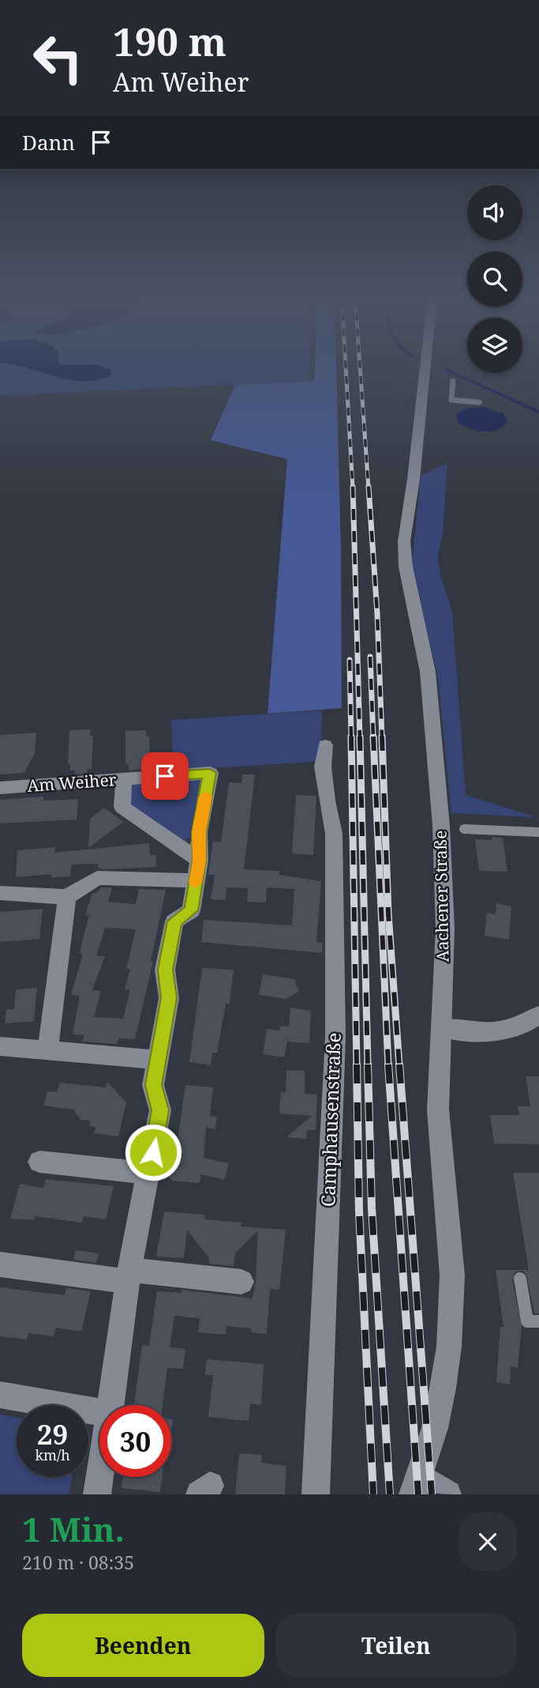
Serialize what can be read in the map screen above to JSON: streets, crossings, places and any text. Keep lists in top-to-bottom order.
{
  "streets": {
    "street": ["Am Weiher", "Aachener Straße", "Camphausenstraße"]
  },
  "page": {
    "turn": ["190 m", "Am Weiher"],
    "then": "Dann",
    "speed": "29 km/h",
    "limit": "30",
    "heading": ["1 Min.", "210 m · 08:35"],
    "buttons": ["Beenden", "Teilen"]
  }
}
